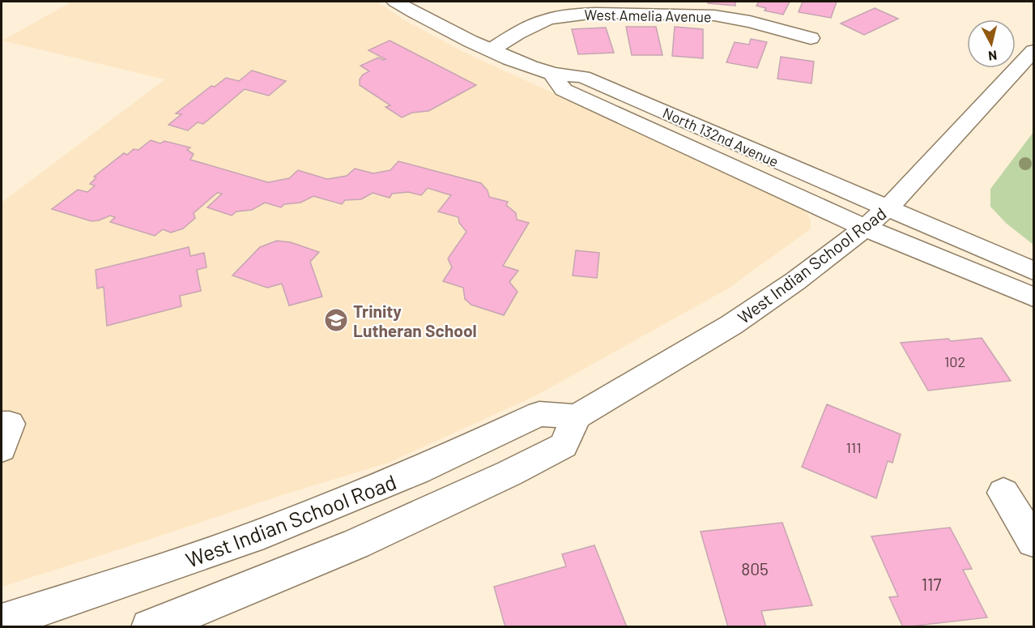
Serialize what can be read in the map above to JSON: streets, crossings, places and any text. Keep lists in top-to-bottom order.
{
  "streets": {
    "street": ["West Amelia Avenue", "North 132nd Avenue", "West Indian School Road"]
  },
  "crossings": [
    ["West Amelia Avenue", "North 132nd Avenue"],
    ["North 132nd Avenue", "West Indian School Road"]
  ],
  "places": {
    "school or university": ["Trinity Lutheran School"]
  },
  "house_numbers": [
    "102",
    "111",
    "805",
    "117"
  ],
  "north": "bottom"
}
